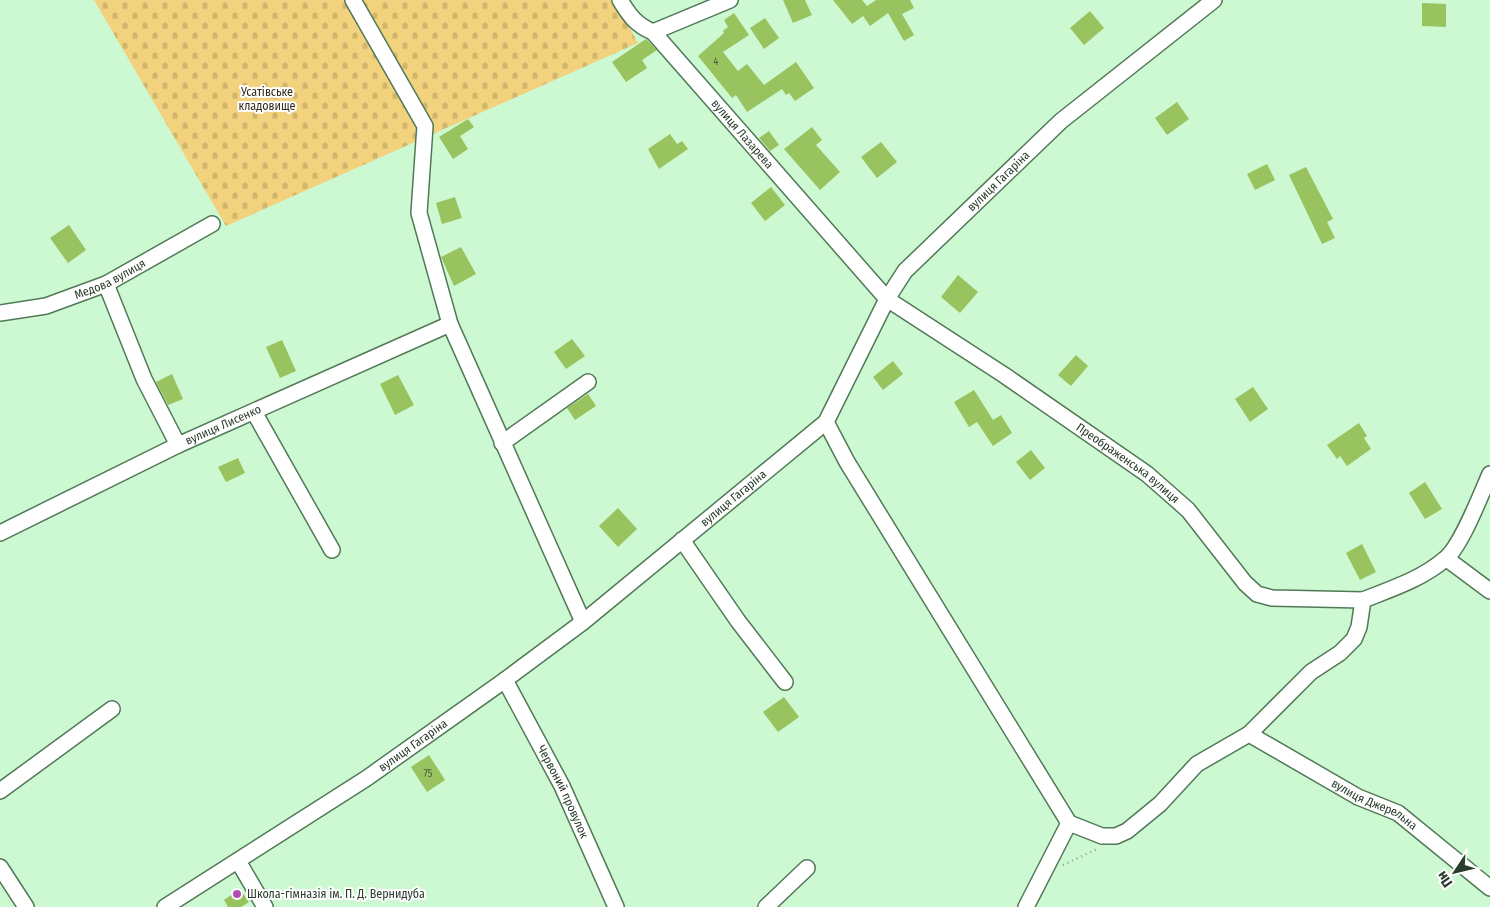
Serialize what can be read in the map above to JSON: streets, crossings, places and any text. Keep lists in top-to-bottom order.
{
  "streets": {
    "street": [
      "вулиця Лазарева",
      "вулиця Гагаріна",
      "Медова вулиця",
      "вулиця Лисенко",
      "Преображенська вулиця",
      "Червоний провулок",
      "вулиця Джерельна"
    ]
  },
  "crossings": [
    ["вулиця Лазарева", "вулиця Гагаріна"],
    ["вулиця Лазарева", "Преображенська вулиця"],
    ["вулиця Гагаріна", "Преображенська вулиця"],
    ["вулиця Гагаріна", "Червоний провулок"]
  ],
  "parks": ["Усатівське кладовище"],
  "places": ["Школа-гімназія ім. П. Д. Вернидуба"],
  "house_numbers": ["4", "75"],
  "north": "bottom left"
}
